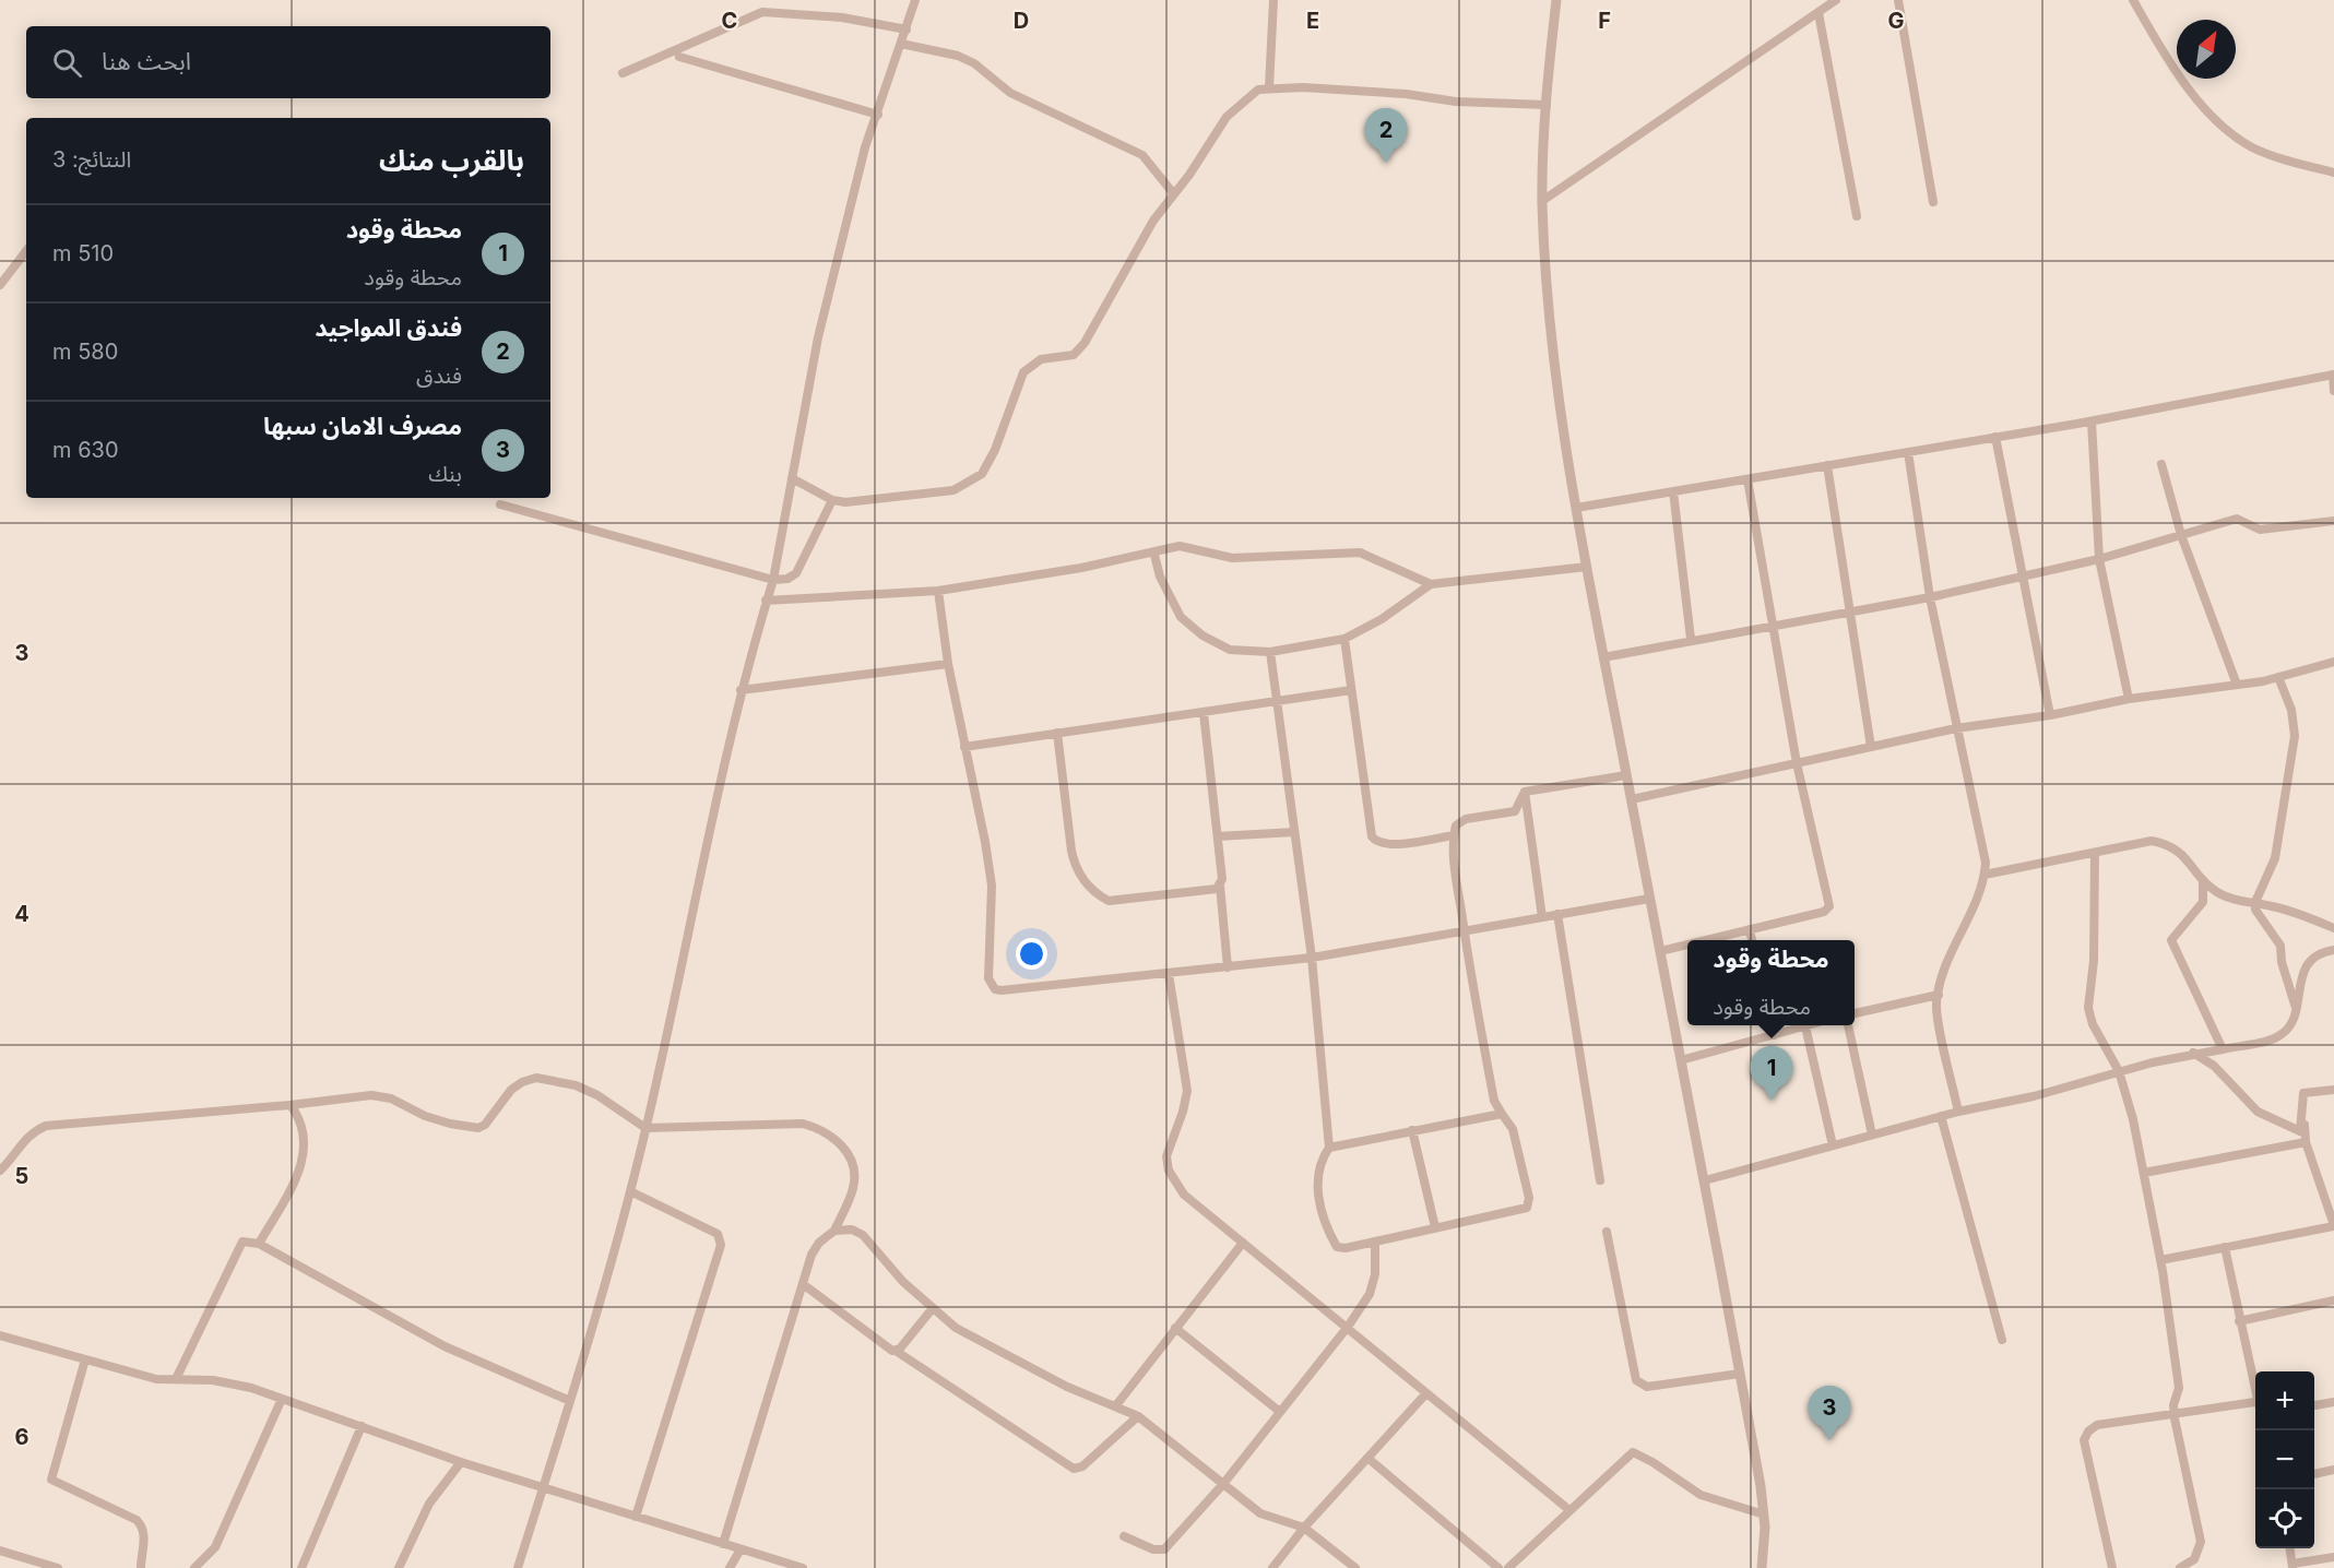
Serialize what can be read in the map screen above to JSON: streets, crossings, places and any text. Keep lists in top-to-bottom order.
{
  "north": "top right",
  "page": {
    "search": "ابحث هنا",
    "pins": ["2", "1", "3"],
    "heading": ["بالقرب منك", "النتائج: 3"],
    "list": [
      {
        "mark": "1",
        "name": "محطة وقود",
        "note": "محطة وقود",
        "value": "510 m"
      },
      {
        "mark": "2",
        "name": "فندق المواجيد",
        "note": "فندق",
        "value": "580 m"
      },
      {
        "mark": "3",
        "name": "مصرف الامان سبها",
        "note": "بنك",
        "value": "630 m"
      }
    ],
    "popup": ["محطة وقود", "محطة وقود"],
    "map_buttons": ["+", "−"]
  },
  "grid": {
    "columns": [
      "C",
      "D",
      "E",
      "F",
      "G"
    ],
    "rows": [
      "3",
      "4",
      "5",
      "6"
    ]
  }
}
